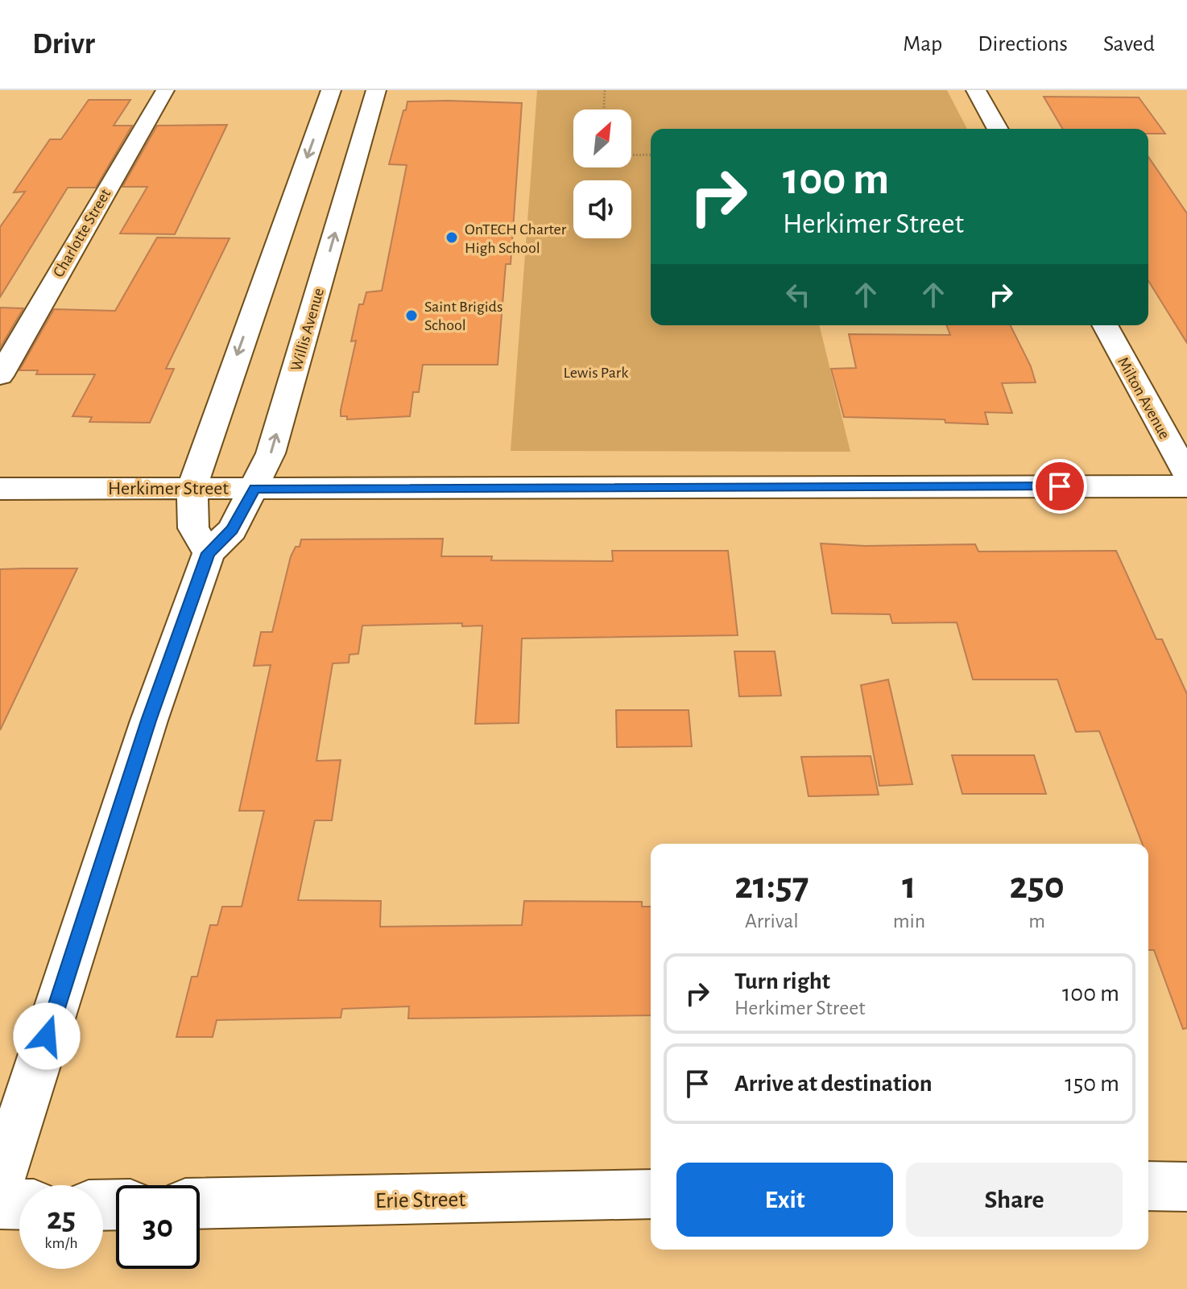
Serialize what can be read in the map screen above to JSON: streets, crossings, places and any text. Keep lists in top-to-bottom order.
{
  "streets": {
    "street": [
      "Charlotte Street",
      "Willis Avenue",
      "Milton Avenue",
      "Herkimer Street",
      "Erie Street"
    ]
  },
  "crossings": [
    ["Willis Avenue", "Herkimer Street"]
  ],
  "parks": ["Lewis Park"],
  "places": ["OnTECH Charter High School", "Saint Brigids School"],
  "north": "top right",
  "page": {
    "header": "Drivr",
    "nav": ["Map", "Directions", "Saved"],
    "turn": ["100 m", "Herkimer Street"],
    "eta": [
      "21:57",
      "Arrival",
      "1",
      "min",
      "250",
      "m"
    ],
    "list": [
      {
        "name": "Turn right",
        "note": "Herkimer Street",
        "value": "100 m"
      },
      {
        "name": "Arrive at destination",
        "value": "150 m"
      }
    ],
    "buttons": ["Exit", "Share"],
    "speed": "25 km/h",
    "limit": "30"
  }
}
